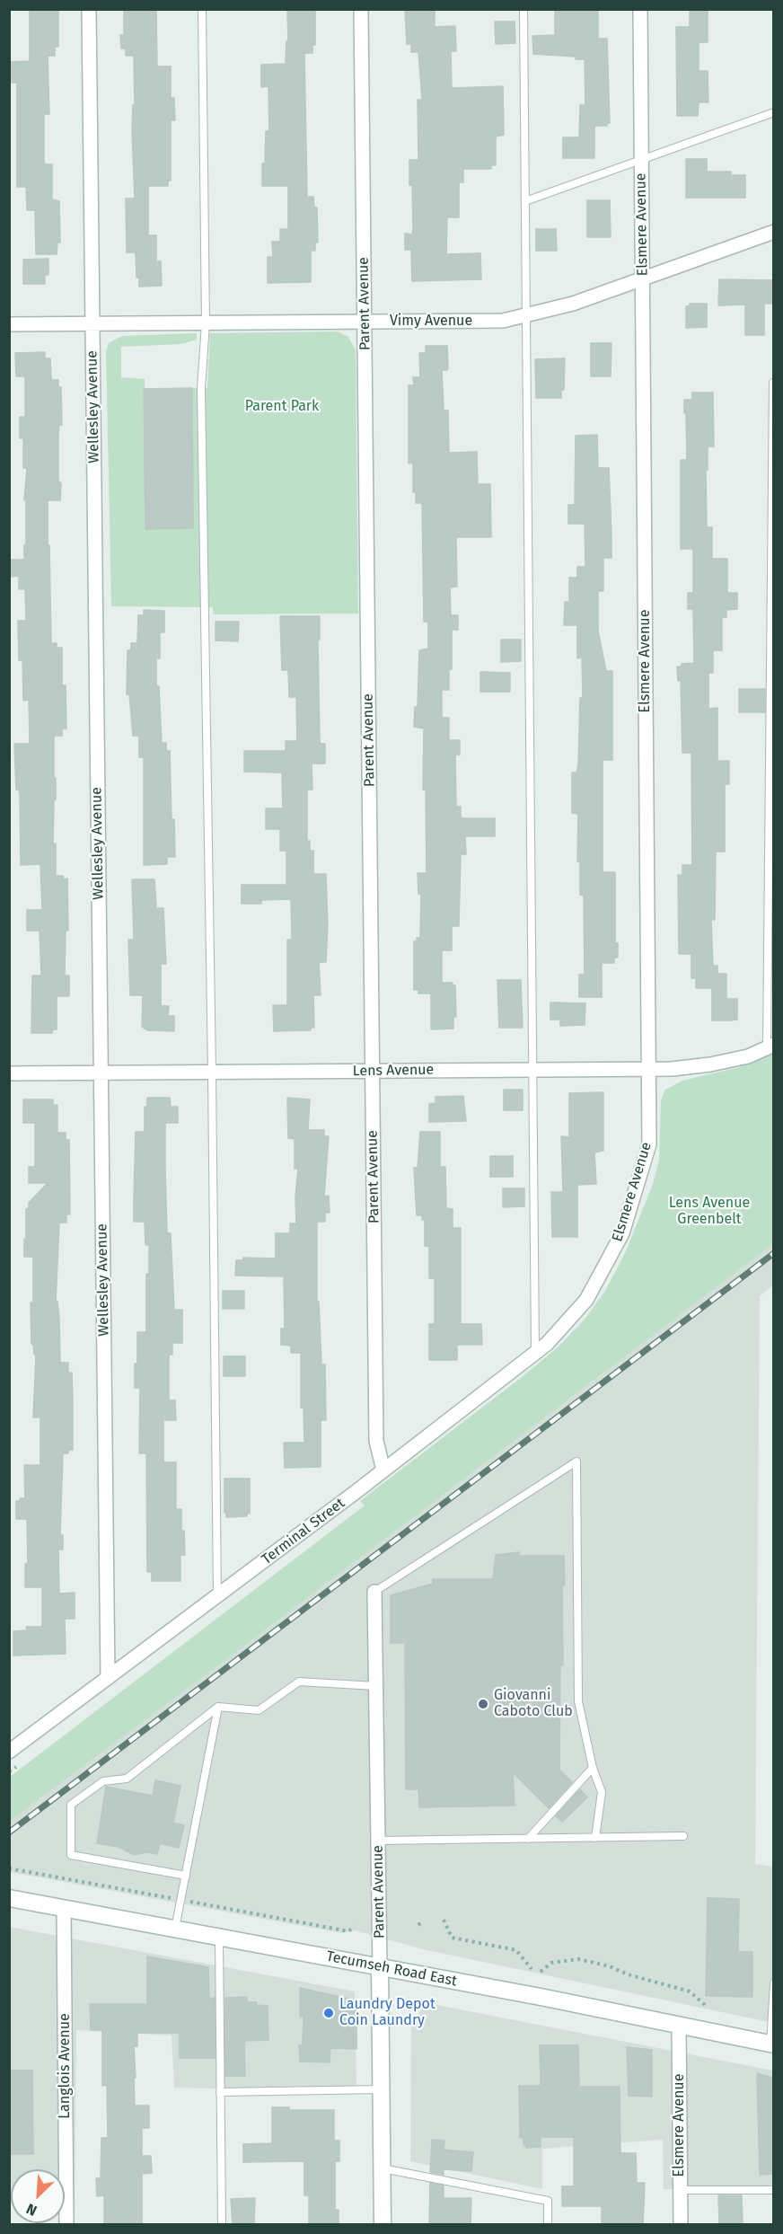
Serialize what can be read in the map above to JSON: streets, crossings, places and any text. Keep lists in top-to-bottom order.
{
  "streets": {
    "main road": ["Parent Avenue", "Tecumseh Road East"],
    "street": [
      "Elsmere Avenue",
      "Vimy Avenue",
      "Wellesley Avenue",
      "Lens Avenue",
      "Terminal Street",
      "Langlois Avenue"
    ]
  },
  "crossings": [
    ["Elsmere Avenue", "Vimy Avenue"],
    ["Elsmere Avenue", "Lens Avenue"],
    ["Elsmere Avenue", "Terminal Street"],
    ["Elsmere Avenue", "Tecumseh Road East"],
    ["Parent Avenue", "Vimy Avenue"],
    ["Parent Avenue", "Lens Avenue"],
    ["Parent Avenue", "Terminal Street"],
    ["Parent Avenue", "Tecumseh Road East"],
    ["Vimy Avenue", "Wellesley Avenue"],
    ["Wellesley Avenue", "Lens Avenue"],
    ["Wellesley Avenue", "Terminal Street"],
    ["Tecumseh Road East", "Langlois Avenue"]
  ],
  "parks": ["Parent Park", "Lens Avenue Greenbelt"],
  "places": ["Giovanni Caboto Club", "Laundry Depot Coin Laundry"],
  "north": "bottom left"
}
